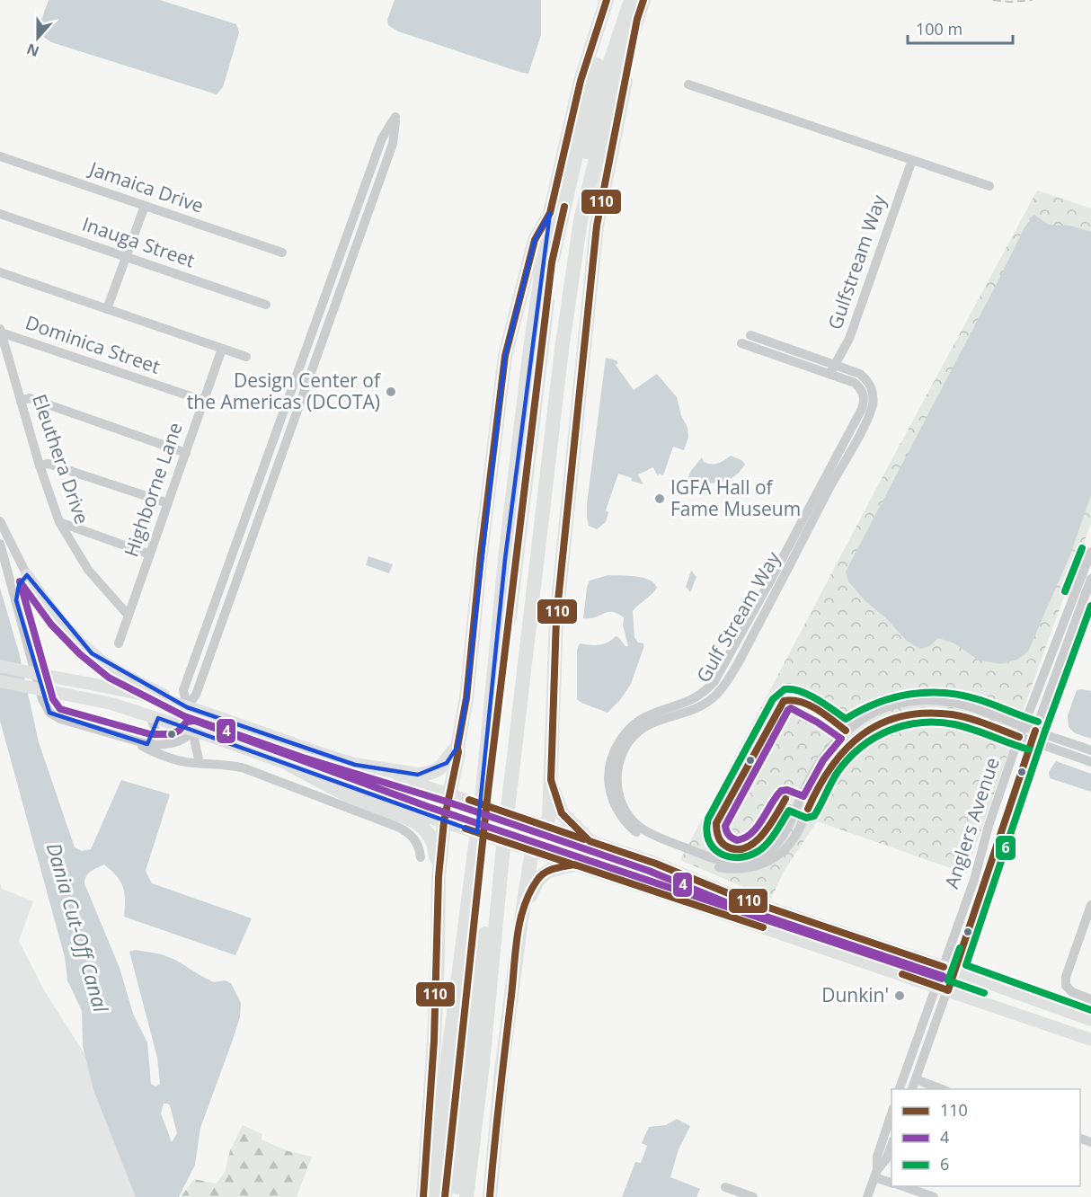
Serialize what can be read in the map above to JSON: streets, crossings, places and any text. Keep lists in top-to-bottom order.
{
  "streets": {
    "street": [
      "Jamaica Drive",
      "Inauga Street",
      "Gulfstream Way",
      "Dominica Street",
      "Eleuthera Drive",
      "Highborne Lane",
      "Gulf Stream Way",
      "Anglers Avenue"
    ]
  },
  "crossings": [
    ["Gulfstream Way", "Gulf Stream Way"],
    ["Dominica Street", "Eleuthera Drive"],
    ["Dominica Street", "Highborne Lane"],
    ["Eleuthera Drive", "Highborne Lane"],
    ["Gulf Stream Way", "Anglers Avenue"]
  ],
  "water": ["Dania Cut-Off Canal"],
  "places": ["Design Center of the Americas (DCOTA)", "IGFA Hall of Fame Museum", "Dunkin'"],
  "lines": ["transit line 110", "transit line 6", "transit line 4"],
  "legend": ["110", "4", "6"],
  "scale_bar": "100 m",
  "north": "bottom"
}
